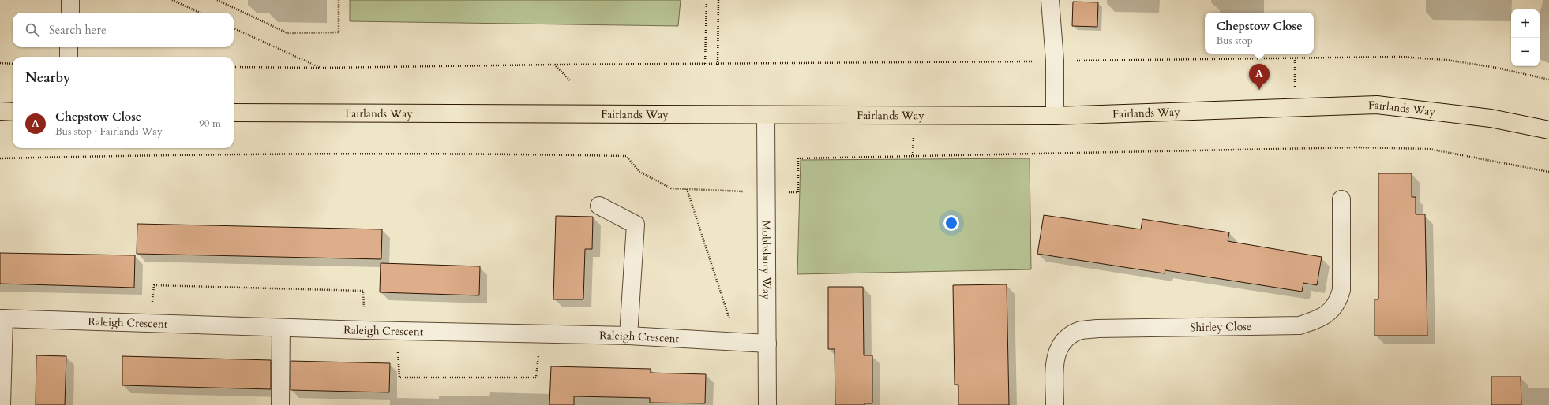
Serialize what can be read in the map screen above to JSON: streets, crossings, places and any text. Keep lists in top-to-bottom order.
{
  "streets": {
    "main road": ["Fairlands Way"],
    "street": ["Mobbsbury Way", "Raleigh Crescent", "Shirley Close"]
  },
  "crossings": [
    ["Fairlands Way", "Mobbsbury Way"],
    ["Mobbsbury Way", "Raleigh Crescent"]
  ],
  "page": {
    "map_buttons": ["+", "−"],
    "popup": ["Chepstow Close", "Bus stop"],
    "search": "Search here",
    "heading": "Nearby",
    "pins": "A",
    "list": [
      {
        "mark": "A",
        "name": "Chepstow Close",
        "note": "Bus stop · Fairlands Way",
        "value": "90 m"
      }
    ]
  }
}
